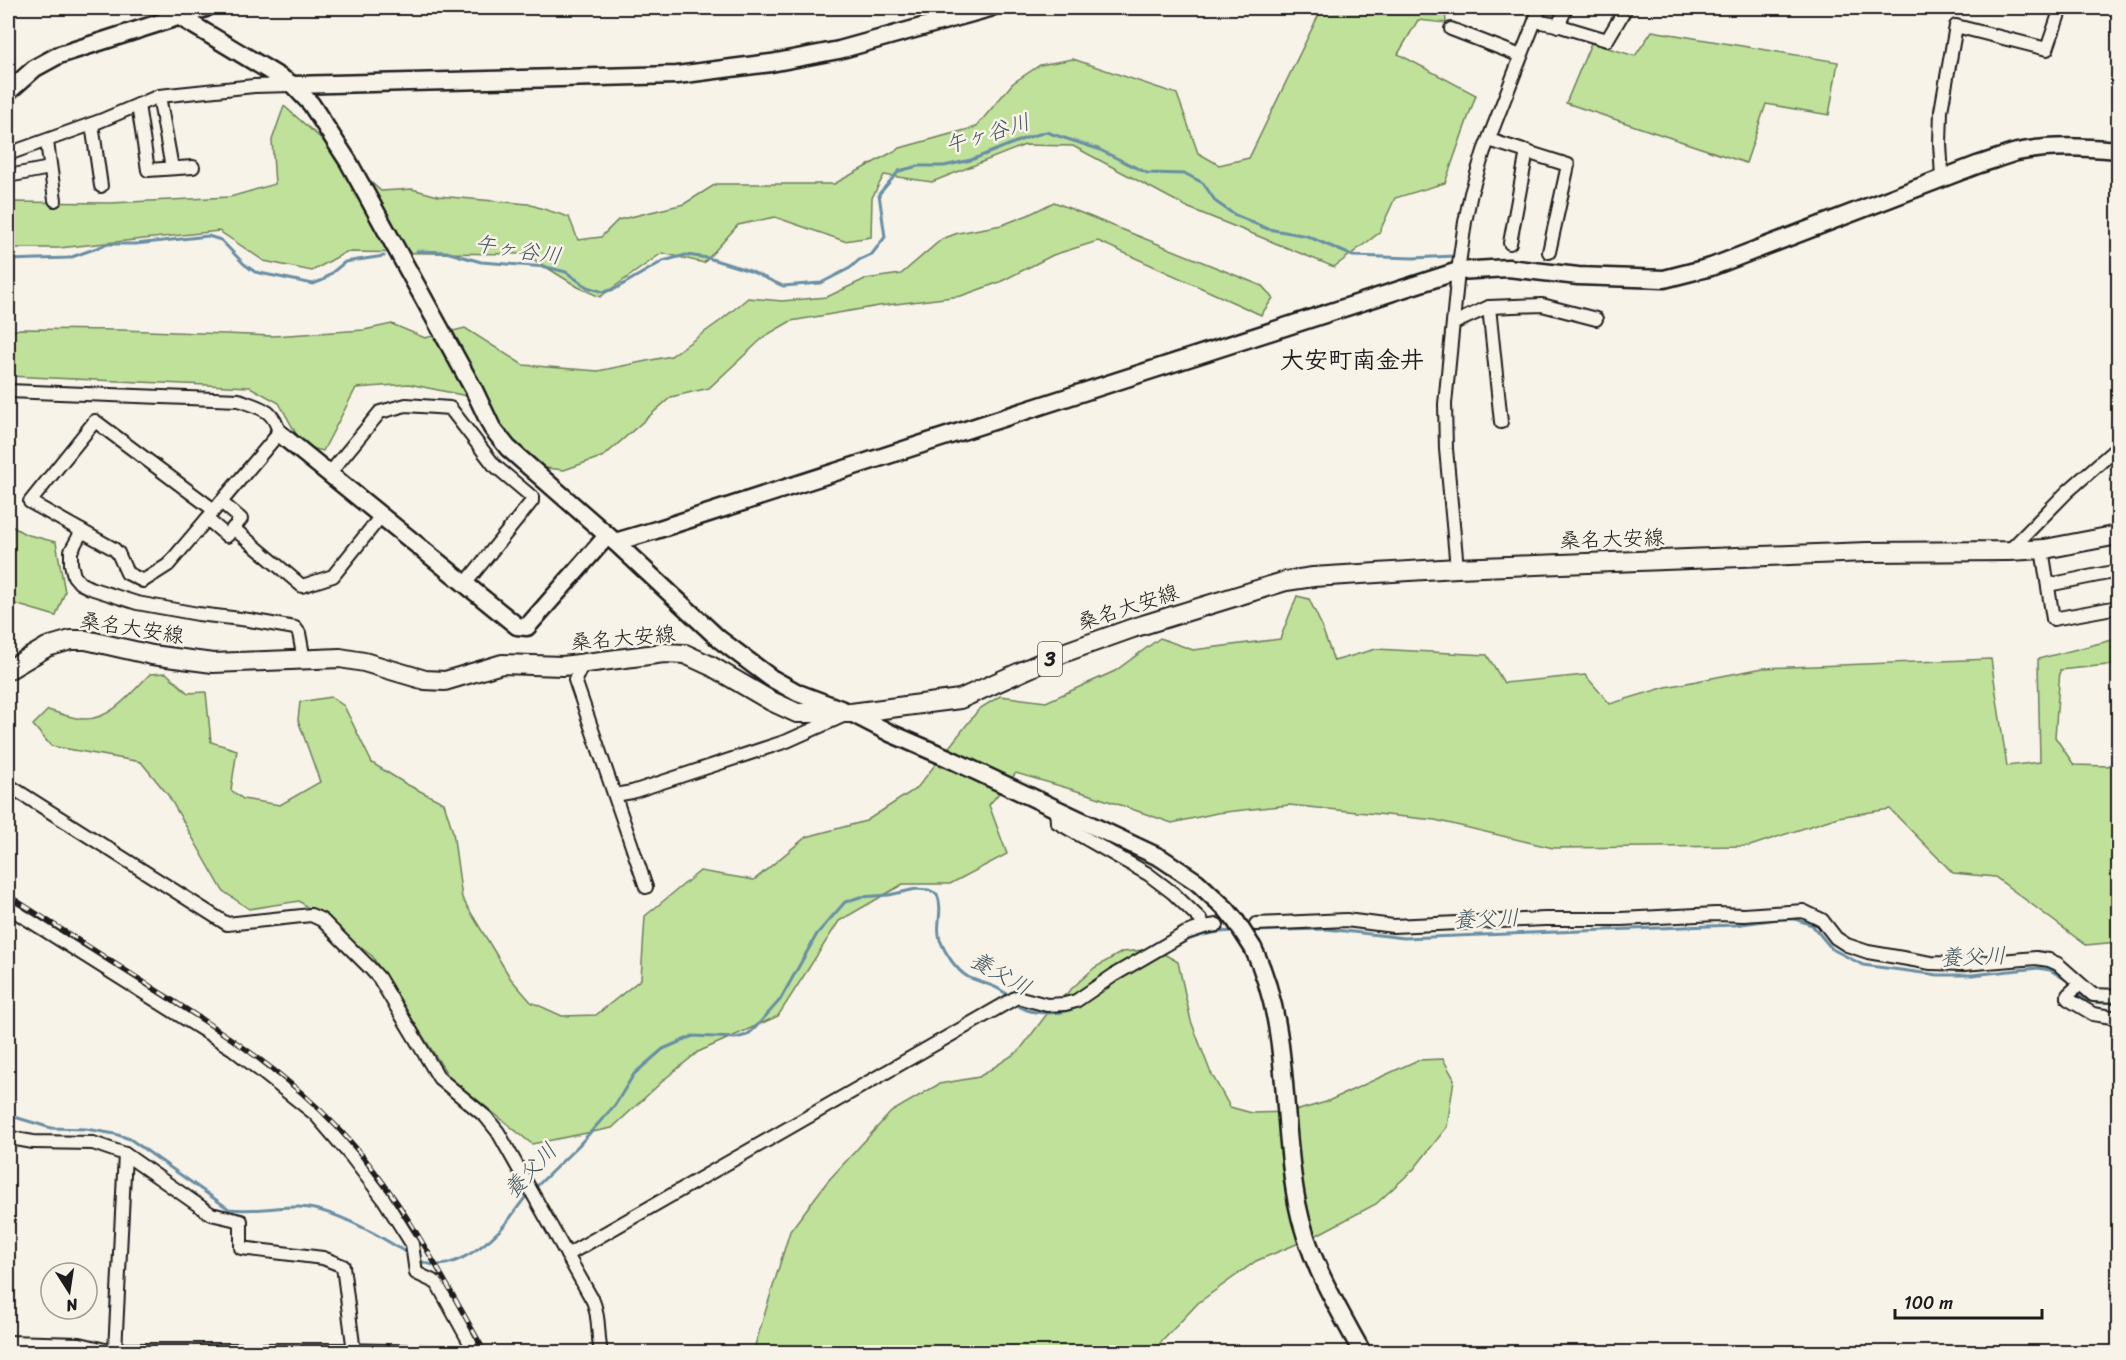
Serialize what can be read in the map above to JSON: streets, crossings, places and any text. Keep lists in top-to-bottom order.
{
  "streets": {
    "main road": ["桑名大安線", "3"]
  },
  "districts": ["大安町南金井"],
  "water": ["午ヶ谷川", "養父川"],
  "scale_bar": "100 m",
  "north": "bottom"
}
